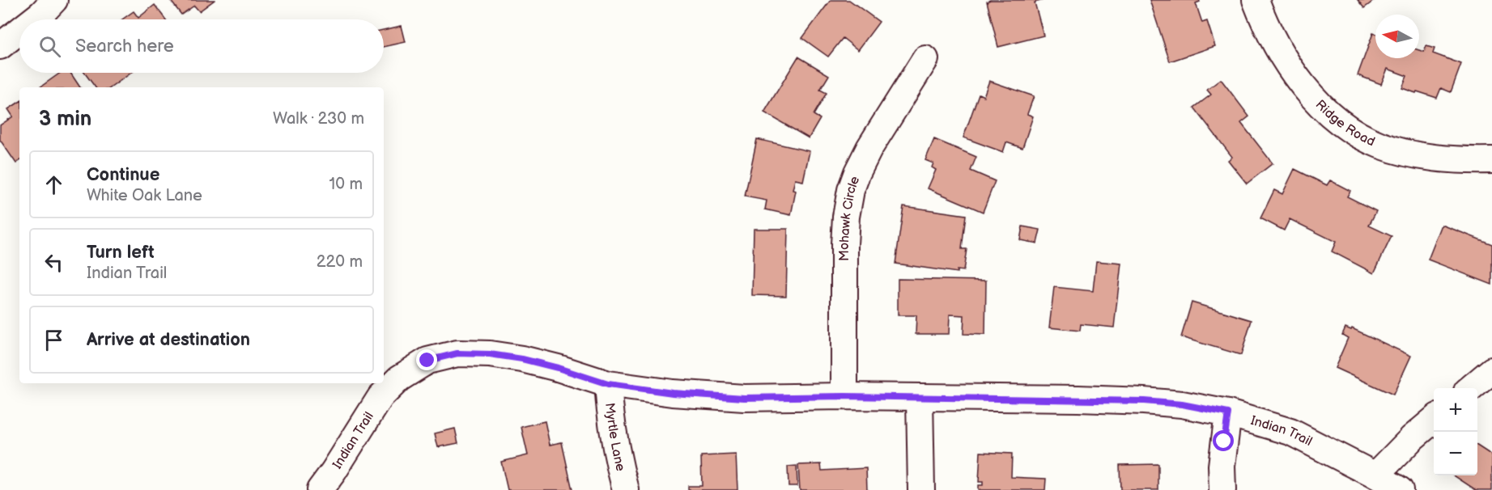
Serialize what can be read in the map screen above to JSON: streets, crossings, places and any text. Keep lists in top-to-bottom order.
{
  "streets": {
    "street": [
      "Ridge Road",
      "Mohawk Circle",
      "Indian Trail",
      "Myrtle Lane"
    ]
  },
  "crossings": [
    ["Mohawk Circle", "Indian Trail"],
    ["Indian Trail", "Myrtle Lane"]
  ],
  "north": "left",
  "page": {
    "search": "Search here",
    "heading": ["3 min", "Walk · 230 m"],
    "list": [
      ["Continue", "White Oak Lane", "10 m"],
      ["Turn left", "Indian Trail", "220 m"],
      "Arrive at destination"
    ],
    "map_buttons": ["+", "−"]
  }
}
